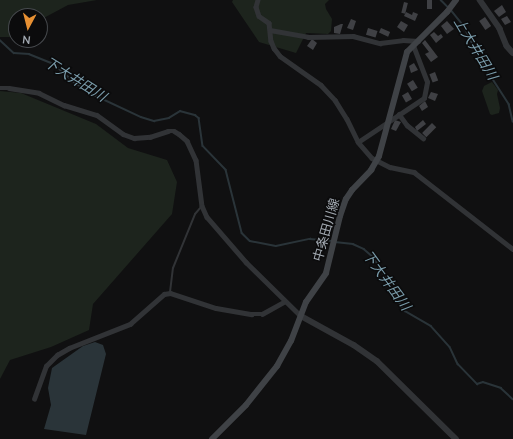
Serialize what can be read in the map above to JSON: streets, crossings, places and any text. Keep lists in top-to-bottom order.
{
  "streets": {
    "main road": ["中条田川線"]
  },
  "water": ["上大井田川", "下大井田川"],
  "north": "bottom"
}
